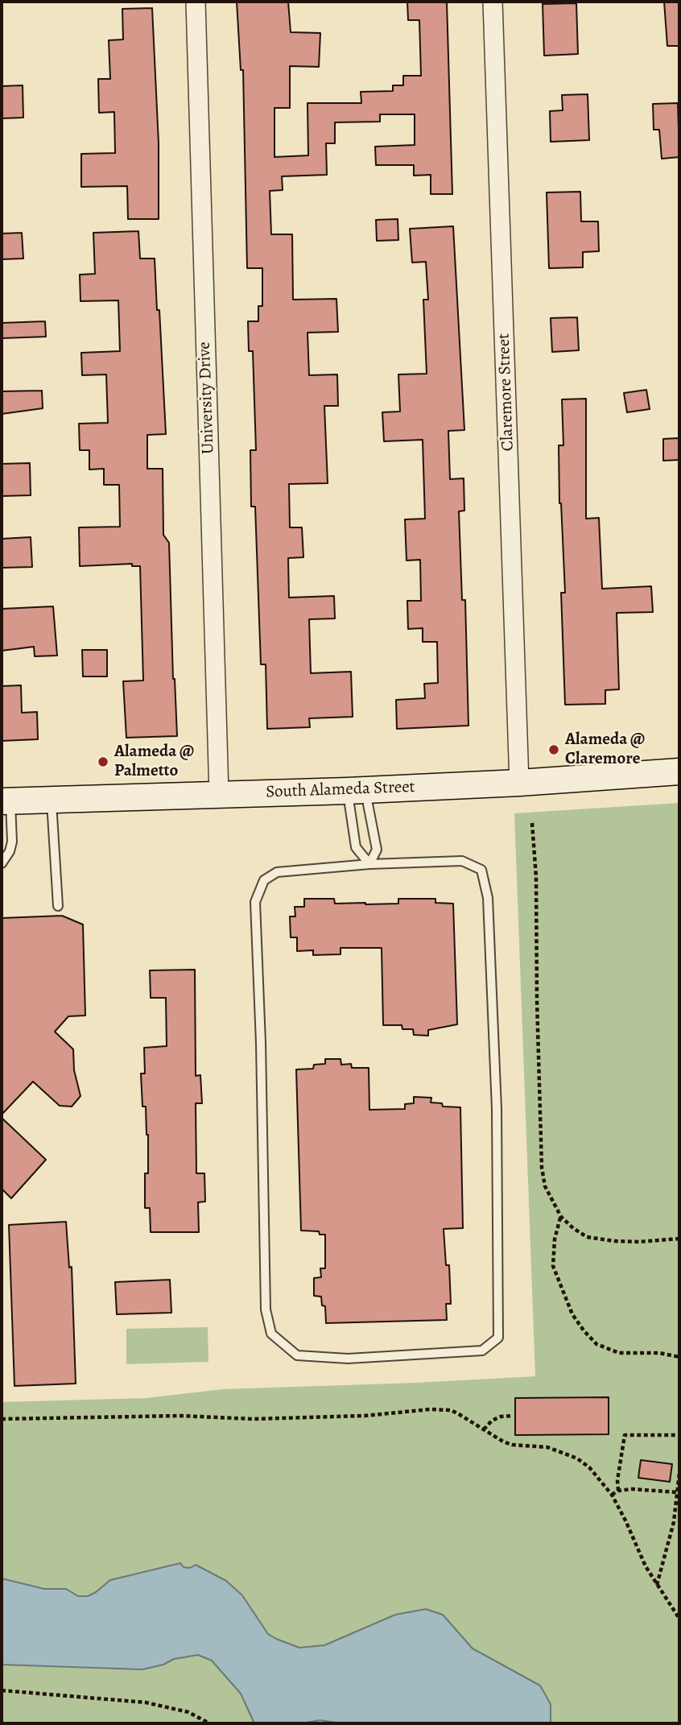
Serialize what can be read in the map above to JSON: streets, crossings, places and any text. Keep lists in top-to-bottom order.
{
  "streets": {
    "main road": ["South Alameda Street"],
    "street": ["Claremore Street", "University Drive"]
  },
  "crossings": [
    ["Claremore Street", "South Alameda Street"],
    ["University Drive", "South Alameda Street"]
  ],
  "places": ["Alameda @ Claremore", "Alameda @ Palmetto"]
}
